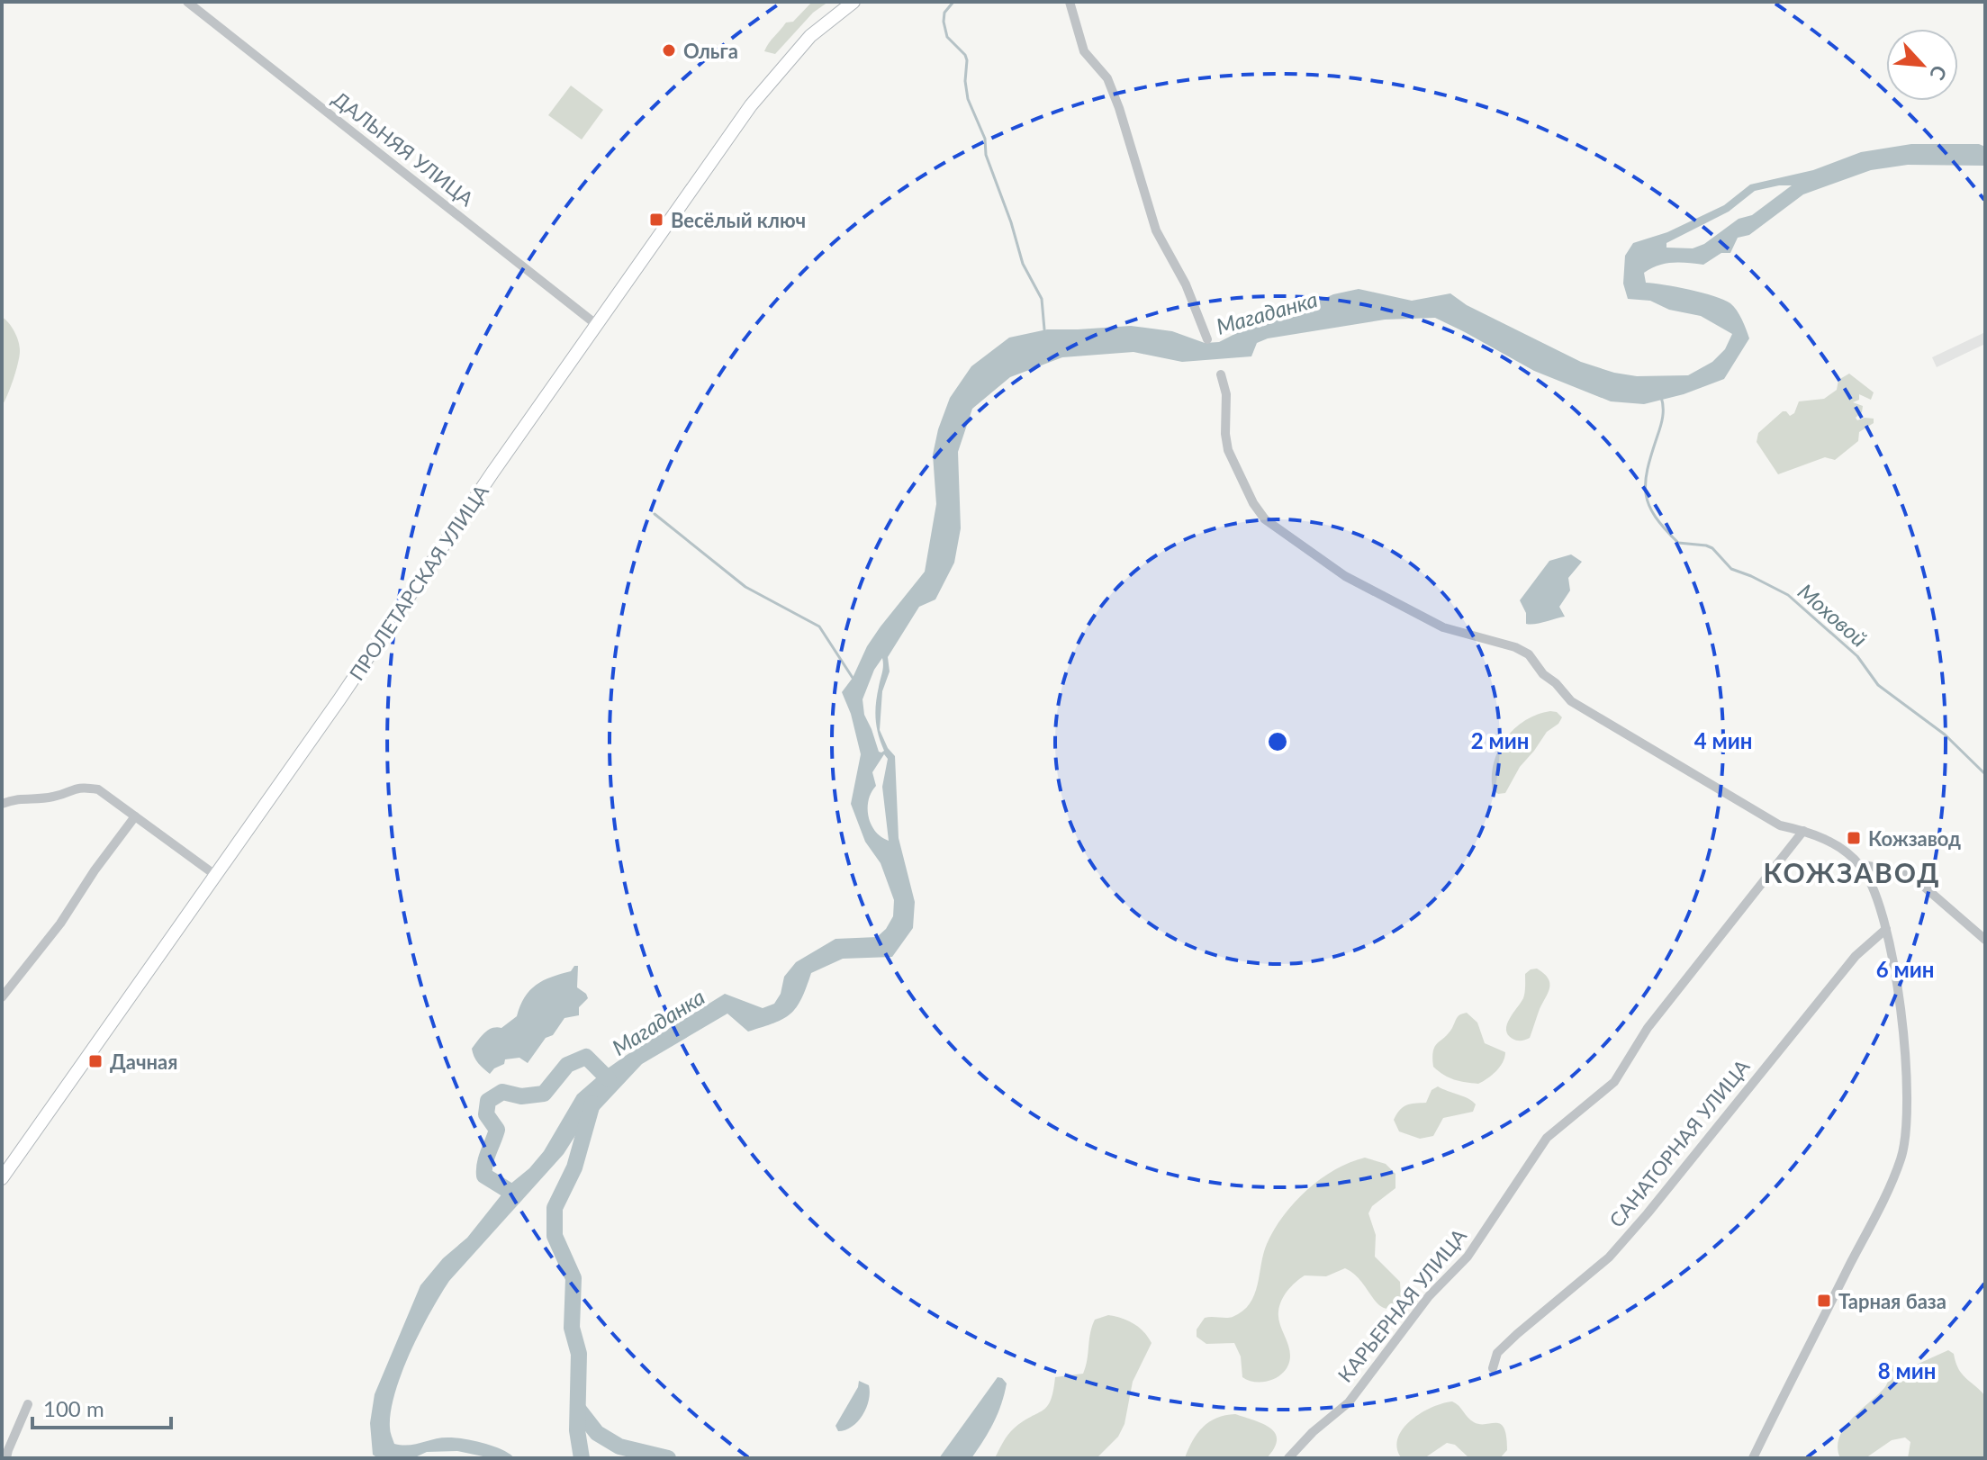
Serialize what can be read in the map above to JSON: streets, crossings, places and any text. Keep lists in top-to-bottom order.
{
  "streets": {
    "main road": ["ПРОЛЕТАРСКАЯ УЛИЦА"],
    "street": ["ДАЛЬНЯЯ УЛИЦА", "САНАТОРНАЯ УЛИЦА", "КАРЬЕРНАЯ УЛИЦА"]
  },
  "crossings": [
    ["ДАЛЬНЯЯ УЛИЦА", "ПРОЛЕТАРСКАЯ УЛИЦА"]
  ],
  "districts": ["КОЖЗАВОД"],
  "water": ["Магаданка", "Моховой"],
  "places": {
    "other": ["Ольга"],
    "transit": [
      "Весёлый ключ",
      "Кожзавод",
      "Дачная",
      "Тарная база"
    ]
  },
  "scale_bar": "100 m",
  "north": "bottom right",
  "rings": [
    "2 мин",
    "4 мин",
    "6 мин",
    "8 мин"
  ]
}
